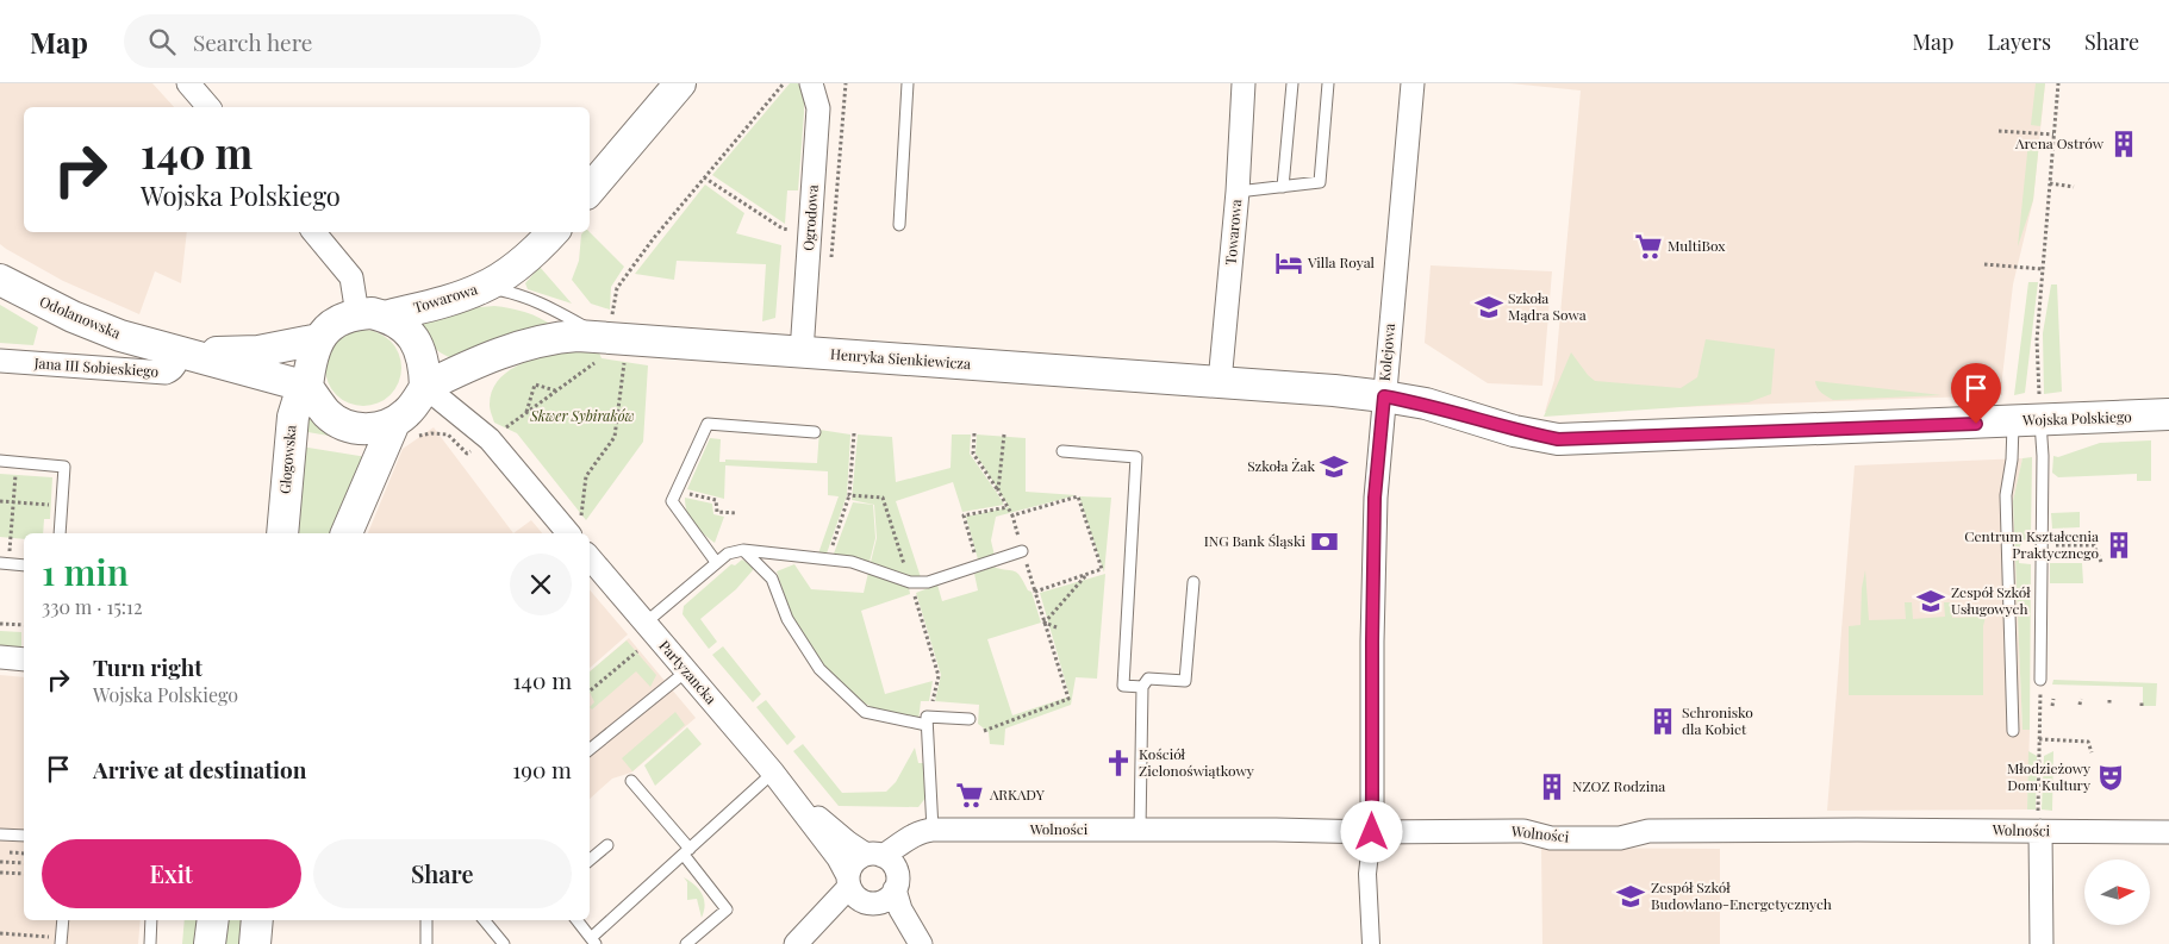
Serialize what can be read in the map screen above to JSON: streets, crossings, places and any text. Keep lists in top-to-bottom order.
{
  "streets": {
    "main road": [
      "Towarowa",
      "Odolanowska",
      "Henryka Sienkiewicza",
      "Wojska Polskiego",
      "Głogowska"
    ],
    "street": [
      "Ogrodowa",
      "Kolejowa",
      "Jana III Sobieskiego",
      "Partyzancka",
      "Wolności"
    ]
  },
  "crossings": [
    ["Ogrodowa", "Henryka Sienkiewicza"],
    ["Towarowa", "Odolanowska"],
    ["Towarowa", "Henryka Sienkiewicza"],
    ["Towarowa", "Głogowska"],
    ["Odolanowska", "Henryka Sienkiewicza"],
    ["Odolanowska", "Jana III Sobieskiego"],
    ["Odolanowska", "Głogowska"],
    ["Kolejowa", "Henryka Sienkiewicza"],
    ["Kolejowa", "Wojska Polskiego"],
    ["Kolejowa", "Wolności"],
    ["Henryka Sienkiewicza", "Wojska Polskiego"],
    ["Henryka Sienkiewicza", "Głogowska"],
    ["Partyzancka", "Wolności"]
  ],
  "parks": ["Skwer Sybiraków"],
  "places": {
    "building": [
      "Arena Ostrów",
      "Centrum Kształcenia Praktycznego",
      "Schronisko dla Kobiet",
      "NZOZ Rodzina"
    ],
    "supermarket": ["MultiBox", "ARKADY"],
    "hotel": ["Villa Royal"],
    "school or university": [
      "Szkoła Mądra Sowa",
      "Szkoła Żak",
      "Zespół Szkół Usługowych",
      "Zespół Szkół Budowlano-Energetycznych"
    ],
    "bank": ["ING Bank Śląski"],
    "church": ["Kościół Zielonoświątkowy"],
    "theatre": ["Młodzieżowy Dom Kultury"]
  },
  "north": "right",
  "page": {
    "header": "Map",
    "search": "Search here",
    "nav": ["Map", "Layers", "Share"],
    "turn": ["140 m", "Wojska Polskiego"],
    "heading": ["1 min", "330 m · 15:12"],
    "list": [
      {
        "name": "Turn right",
        "note": "Wojska Polskiego",
        "value": "140 m"
      },
      {
        "name": "Arrive at destination",
        "value": "190 m"
      }
    ],
    "buttons": ["Exit", "Share"]
  }
}
